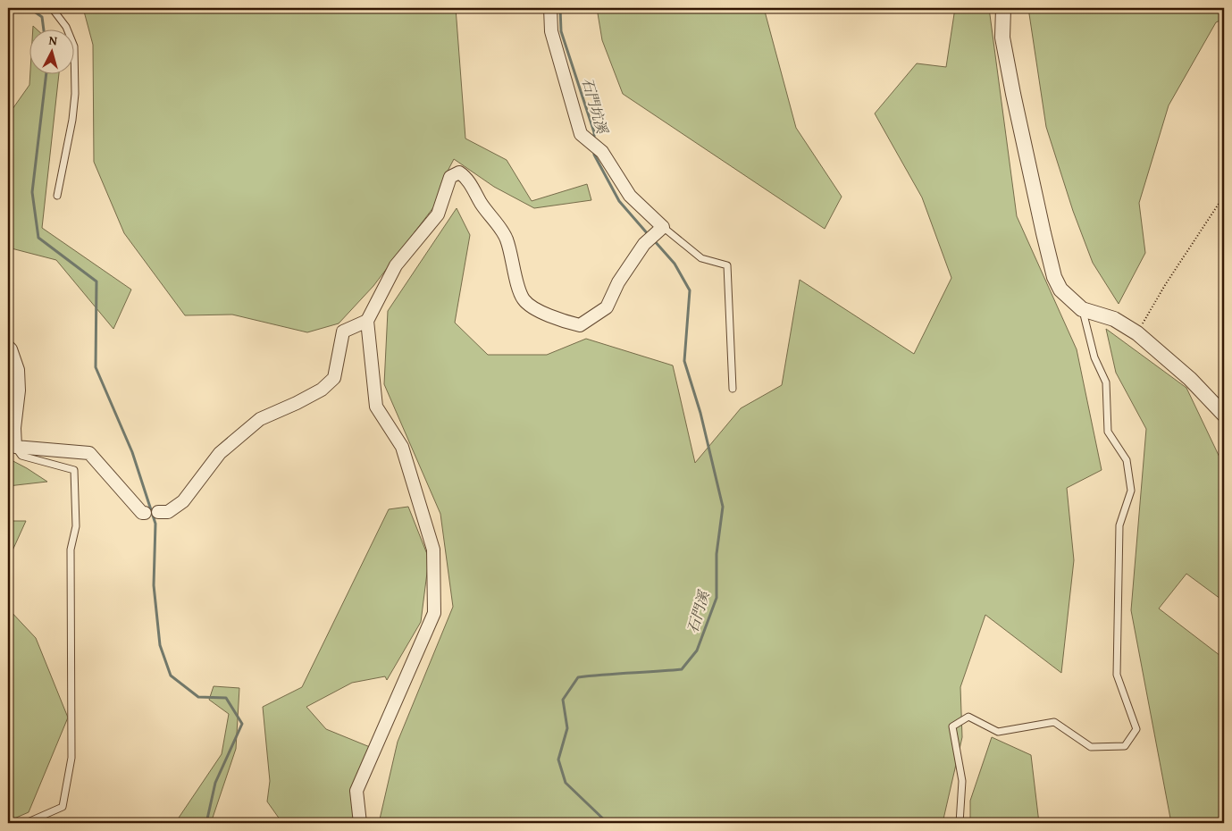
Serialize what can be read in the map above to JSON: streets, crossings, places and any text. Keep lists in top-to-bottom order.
{
  "water": ["石門坑溪", "石門溪"],
  "north": "top"
}
